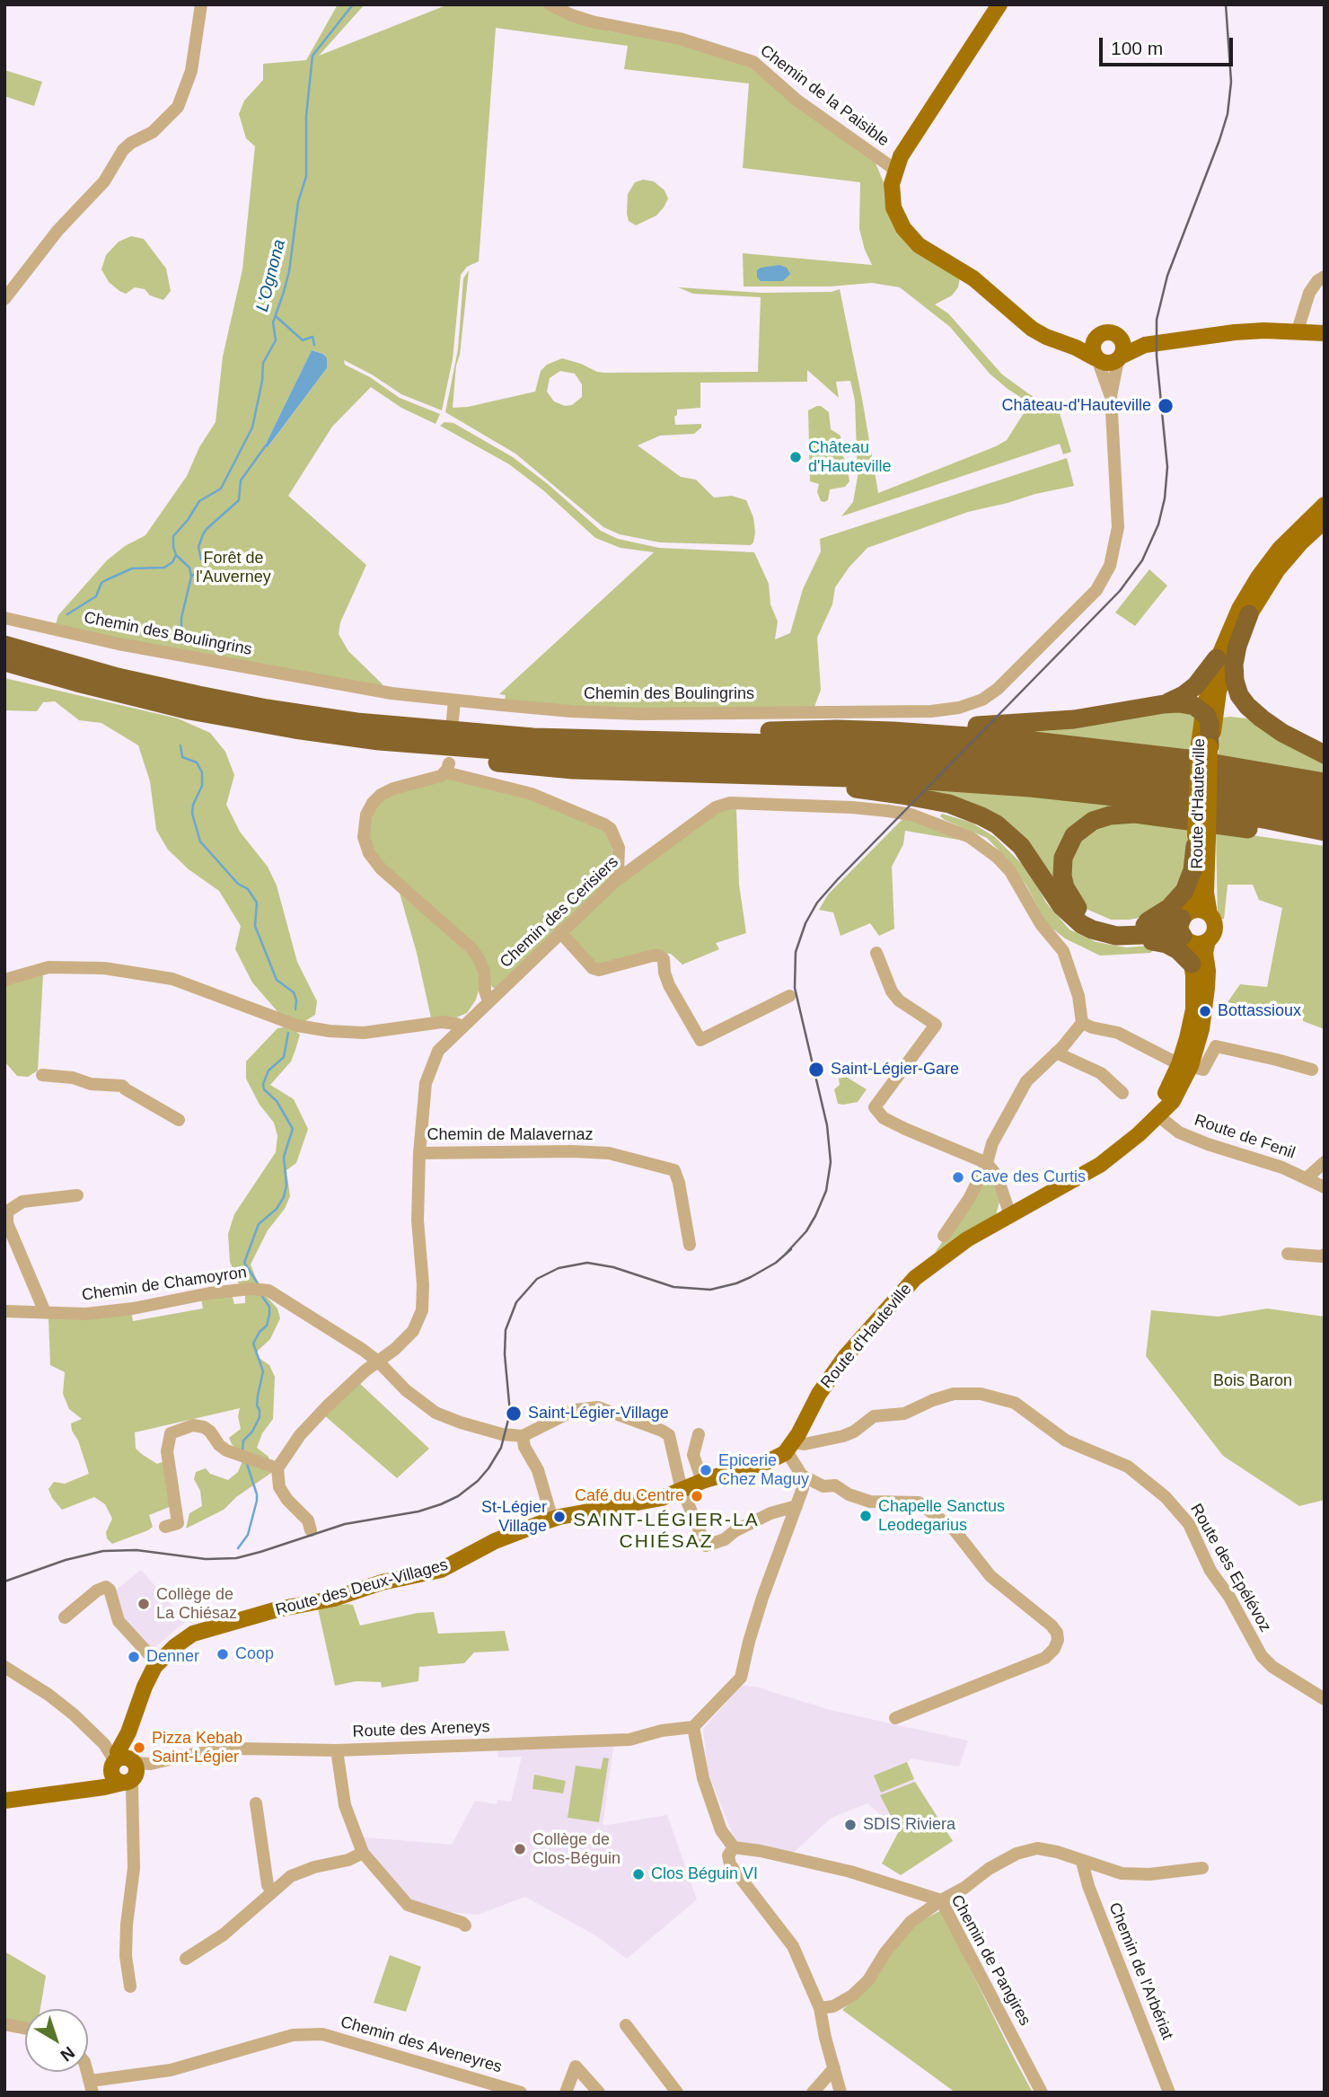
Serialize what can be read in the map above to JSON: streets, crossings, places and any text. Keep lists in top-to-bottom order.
{
  "streets": {
    "main road": ["Route d'Hauteville", "Route des Deux-Villages"],
    "street": [
      "Chemin de la Paisible",
      "Chemin des Boulingrins",
      "Chemin des Cerisiers",
      "Chemin de Malavernaz",
      "Route de Fenil",
      "Chemin de Chamoyron",
      "Route des Epélévoz",
      "Route des Areneys",
      "Chemin de Pangires",
      "Chemin de l'Arbériat",
      "Chemin des Aveneyres"
    ]
  },
  "crossings": [
    ["Route d'Hauteville", "Route de Fenil"],
    ["Route d'Hauteville", "Route des Epélévoz"],
    ["Route d'Hauteville", "Route des Deux-Villages"],
    ["Chemin des Cerisiers", "Chemin de Malavernaz"],
    ["Chemin des Cerisiers", "Chemin de Chamoyron"],
    ["Route des Epélévoz", "Route des Deux-Villages"],
    ["Route des Deux-Villages", "Route des Areneys"]
  ],
  "districts": ["SAINT-LÉGIER-LA CHIÉSAZ"],
  "water": ["L'Ognona"],
  "parks": ["Forêt de l'Auverney", "Bois Baron"],
  "places": [
    "Château-d'Hauteville",
    "Château d'Hauteville",
    "Bottassioux",
    "Saint-Légier-Gare",
    "Cave des Curtis",
    "Saint-Légier-Village",
    "Epicerie Chez Maguy",
    "Café du Centre",
    "Chapelle Sanctus Leodegarius",
    "St-Légier Village",
    "Collège de La Chiésaz",
    "Coop",
    "Denner",
    "Pizza Kebab Saint-Légier",
    "SDIS Riviera",
    "Collège de Clos-Béguin",
    "Clos Béguin VI"
  ],
  "scale_bar": "100 m",
  "north": "bottom right"
}
